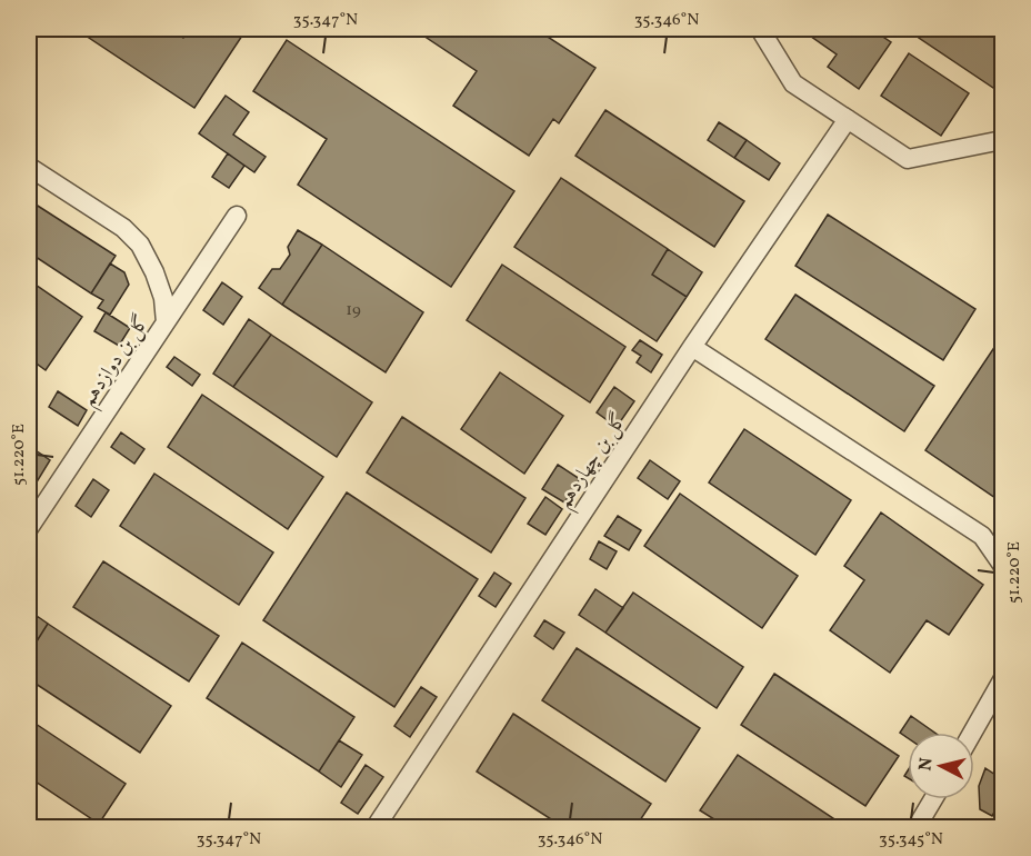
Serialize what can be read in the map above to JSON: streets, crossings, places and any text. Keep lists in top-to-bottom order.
{
  "streets": {
    "street": ["گل بن دوازدهم", "گل بن چهاردهم"]
  },
  "house_numbers": ["19"],
  "north": "left",
  "coordinates": [
    "35.347°N",
    "35.346°N",
    "51.220°E",
    "35.345°N"
  ]
}
